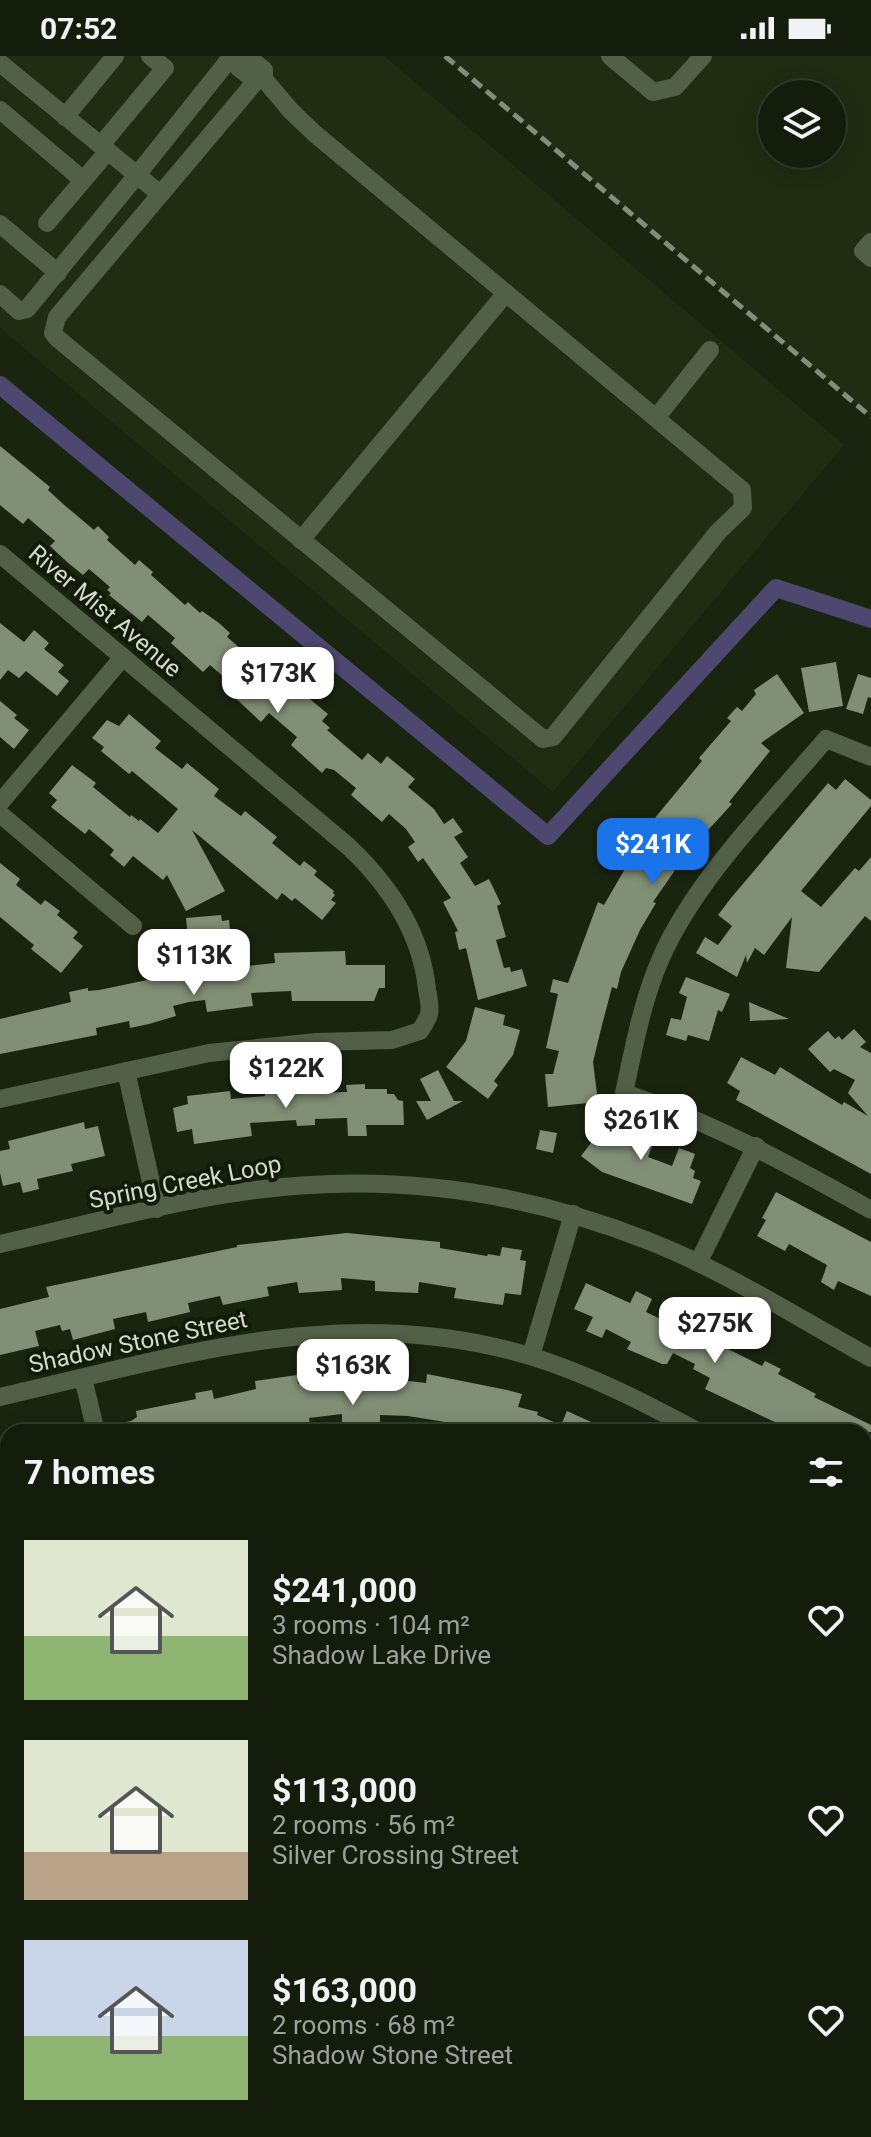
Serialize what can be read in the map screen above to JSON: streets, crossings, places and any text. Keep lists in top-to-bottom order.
{
  "streets": {
    "street": ["River Mist Avenue", "Spring Creek Loop", "Shadow Stone Street"]
  },
  "page": {
    "status": "07:52",
    "price": [
      "$173K",
      "$241K",
      "$113K",
      "$122K",
      "$261K",
      "$275K",
      "$163K"
    ],
    "heading": "7 homes",
    "list": [
      {
        "name": "$241,000",
        "note": "3 rooms · 104 m² · Shadow Lake Drive"
      },
      {
        "name": "$113,000",
        "note": "2 rooms · 56 m² · Silver Crossing Street"
      },
      {
        "name": "$163,000",
        "note": "2 rooms · 68 m² · Shadow Stone Street"
      }
    ]
  }
}
